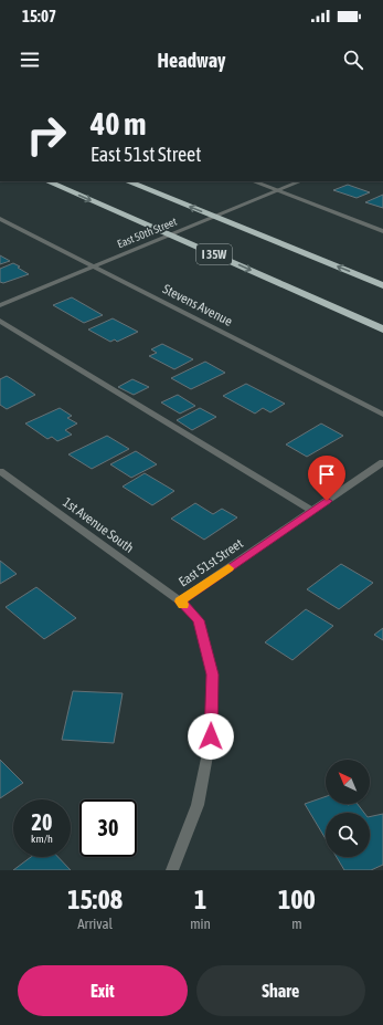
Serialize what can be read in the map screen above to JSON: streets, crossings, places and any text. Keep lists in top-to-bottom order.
{
  "streets": {
    "highway": ["I 35W"],
    "street": [
      "East 50th Street",
      "Stevens Avenue",
      "1st Avenue South",
      "East 51st Street"
    ]
  },
  "crossings": [
    ["East 50th Street", "Stevens Avenue"],
    ["1st Avenue South", "East 51st Street"]
  ],
  "north": "top left",
  "page": {
    "status": "15:07",
    "header": "Headway",
    "turn": ["40 m", "East 51st Street"],
    "speed": "20 km/h",
    "limit": "30",
    "eta": [
      "15:08",
      "Arrival",
      "1",
      "min",
      "100",
      "m"
    ],
    "buttons": ["Exit", "Share"]
  }
}
